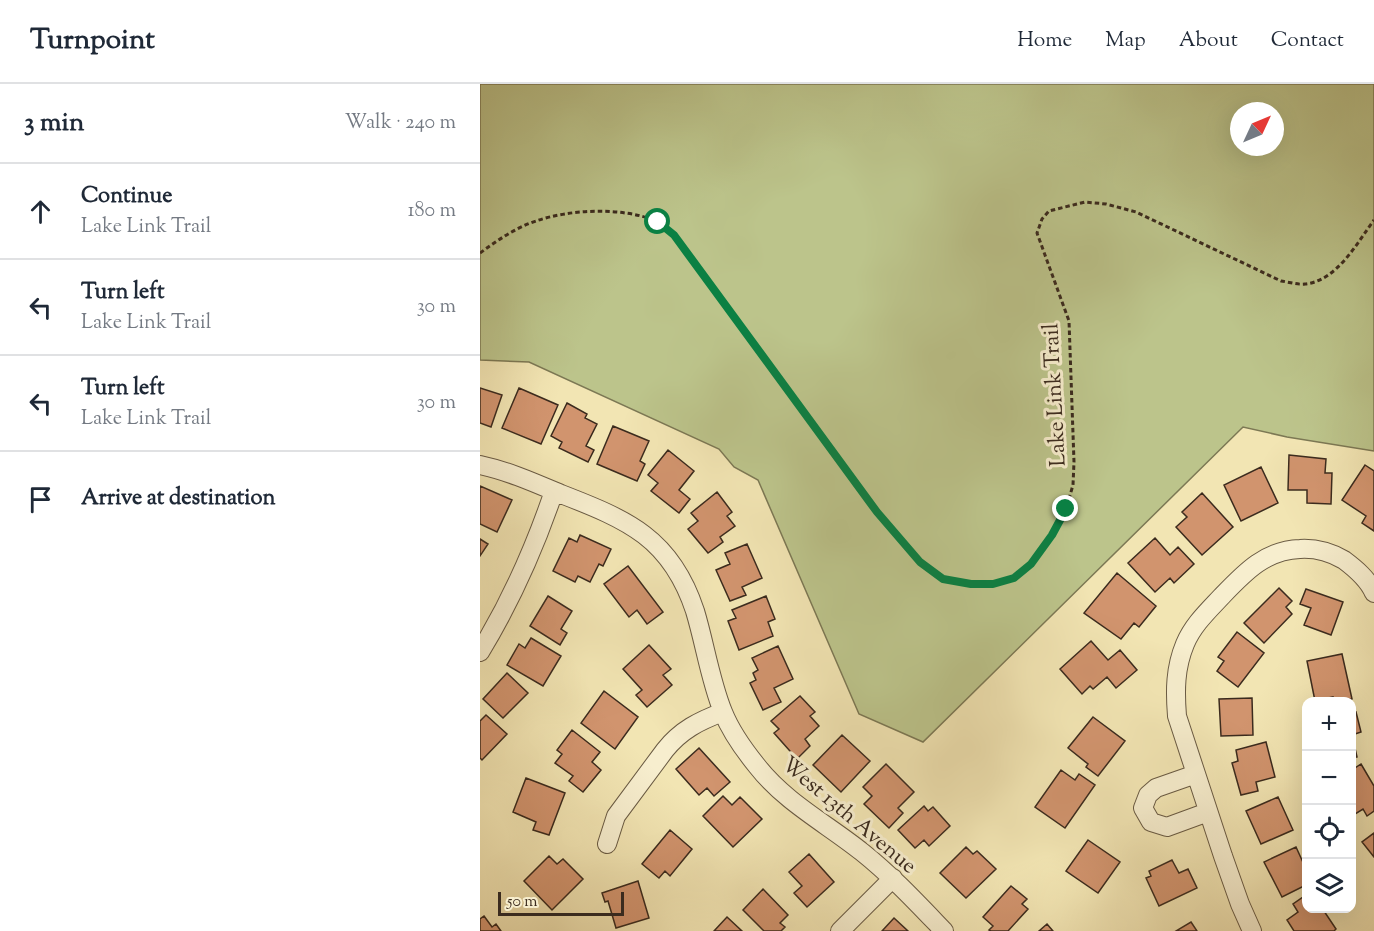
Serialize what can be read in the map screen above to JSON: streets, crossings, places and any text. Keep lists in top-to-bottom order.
{
  "streets": {
    "street": ["West 13th Avenue"],
    "path": ["Lake Link Trail"]
  },
  "scale_bar": "50 m",
  "north": "top right",
  "page": {
    "header": "Turnpoint",
    "nav": [
      "Home",
      "Map",
      "About",
      "Contact"
    ],
    "heading": ["3 min", "Walk · 240 m"],
    "list": [
      ["Continue", "Lake Link Trail", "180 m"],
      ["Turn left", "Lake Link Trail", "30 m"],
      ["Turn left", "Lake Link Trail", "30 m"],
      "Arrive at destination"
    ],
    "map_buttons": ["+", "−"],
    "scale": "50 m"
  }
}
